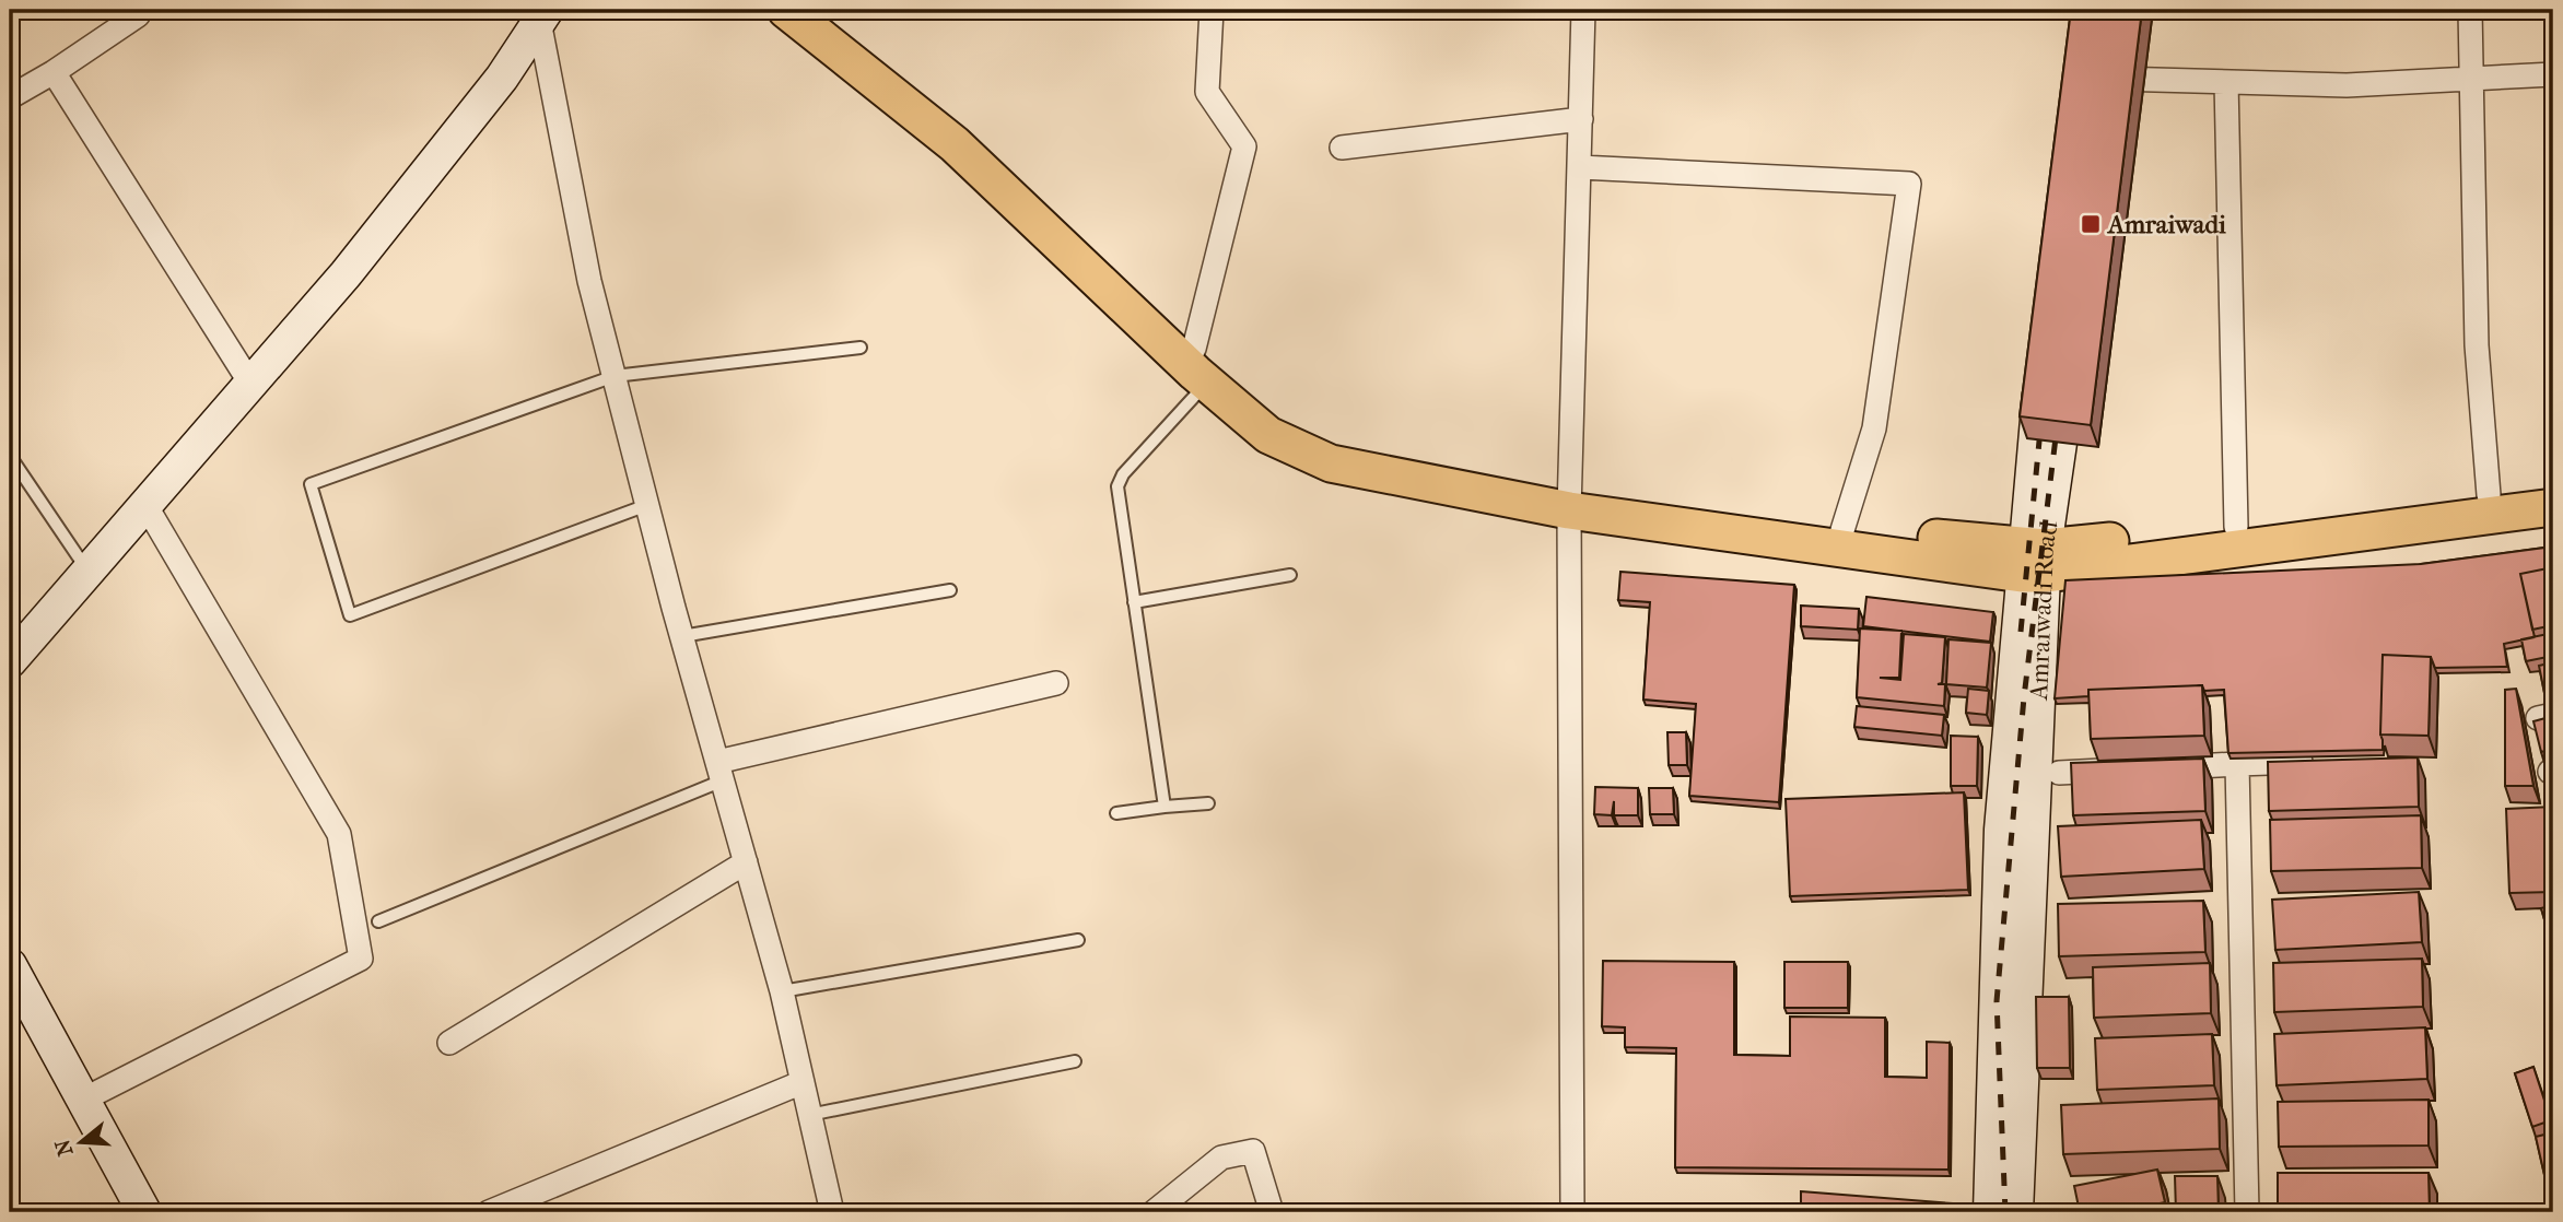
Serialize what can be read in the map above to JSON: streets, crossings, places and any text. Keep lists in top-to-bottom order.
{
  "streets": {
    "main road": ["Amraiwadi Road"]
  },
  "places": {
    "transit": ["Amraiwadi"]
  },
  "north": "left"
}
